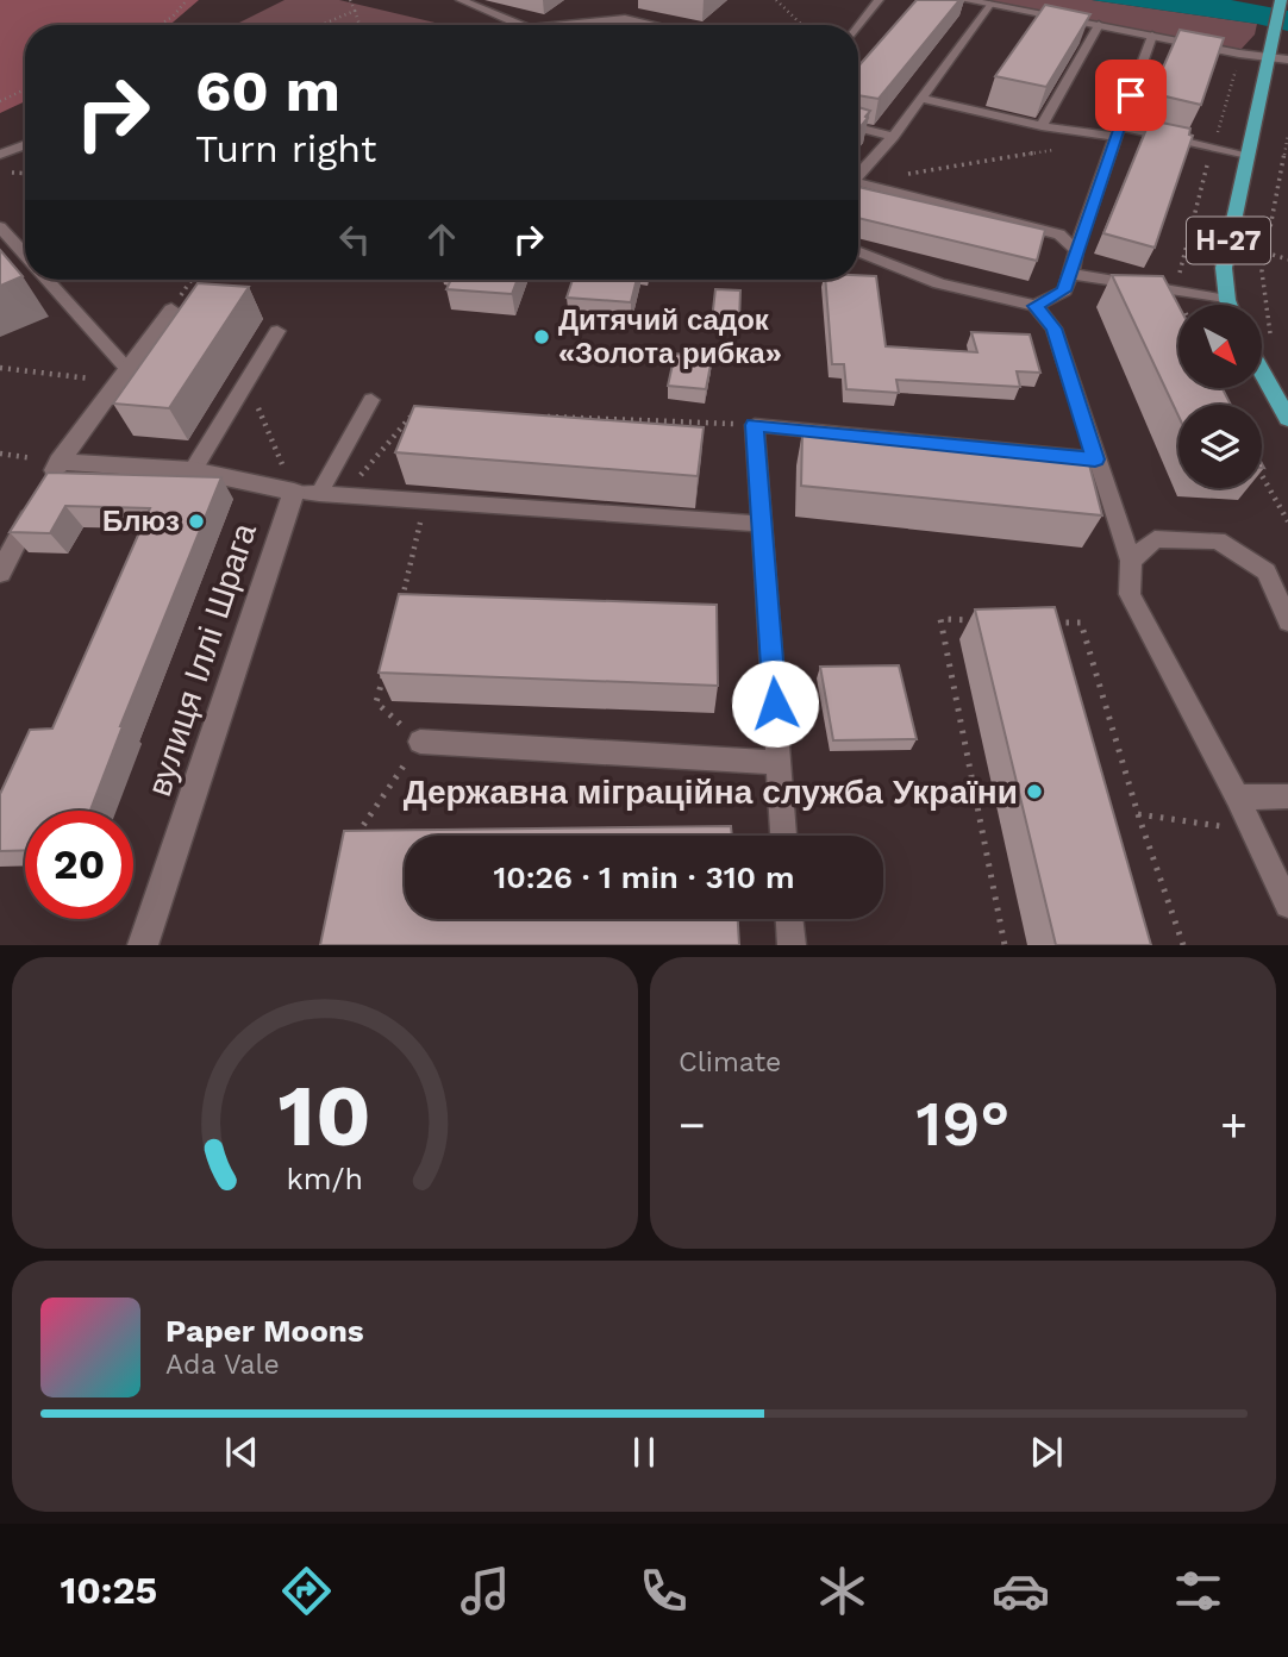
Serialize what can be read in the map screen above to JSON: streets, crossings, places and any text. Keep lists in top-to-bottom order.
{
  "streets": {
    "main road": ["Н-27"],
    "street": ["вулиця Іллі Шрага"]
  },
  "places": ["Дитячий садок «Золота рибка»", "Блюз", "Державна міграційна служба України"],
  "north": "bottom right",
  "page": {
    "turn": ["60 m", "Turn right"],
    "limit": "20",
    "trip": "10:26 · 1 min · 310 m",
    "tile": "Climate",
    "heat": ["−", "19°", "+"],
    "song": ["Paper Moons", "Ada Vale"],
    "tabs": "10:25",
    "gauge": ["10", "km/h"]
  }
}
